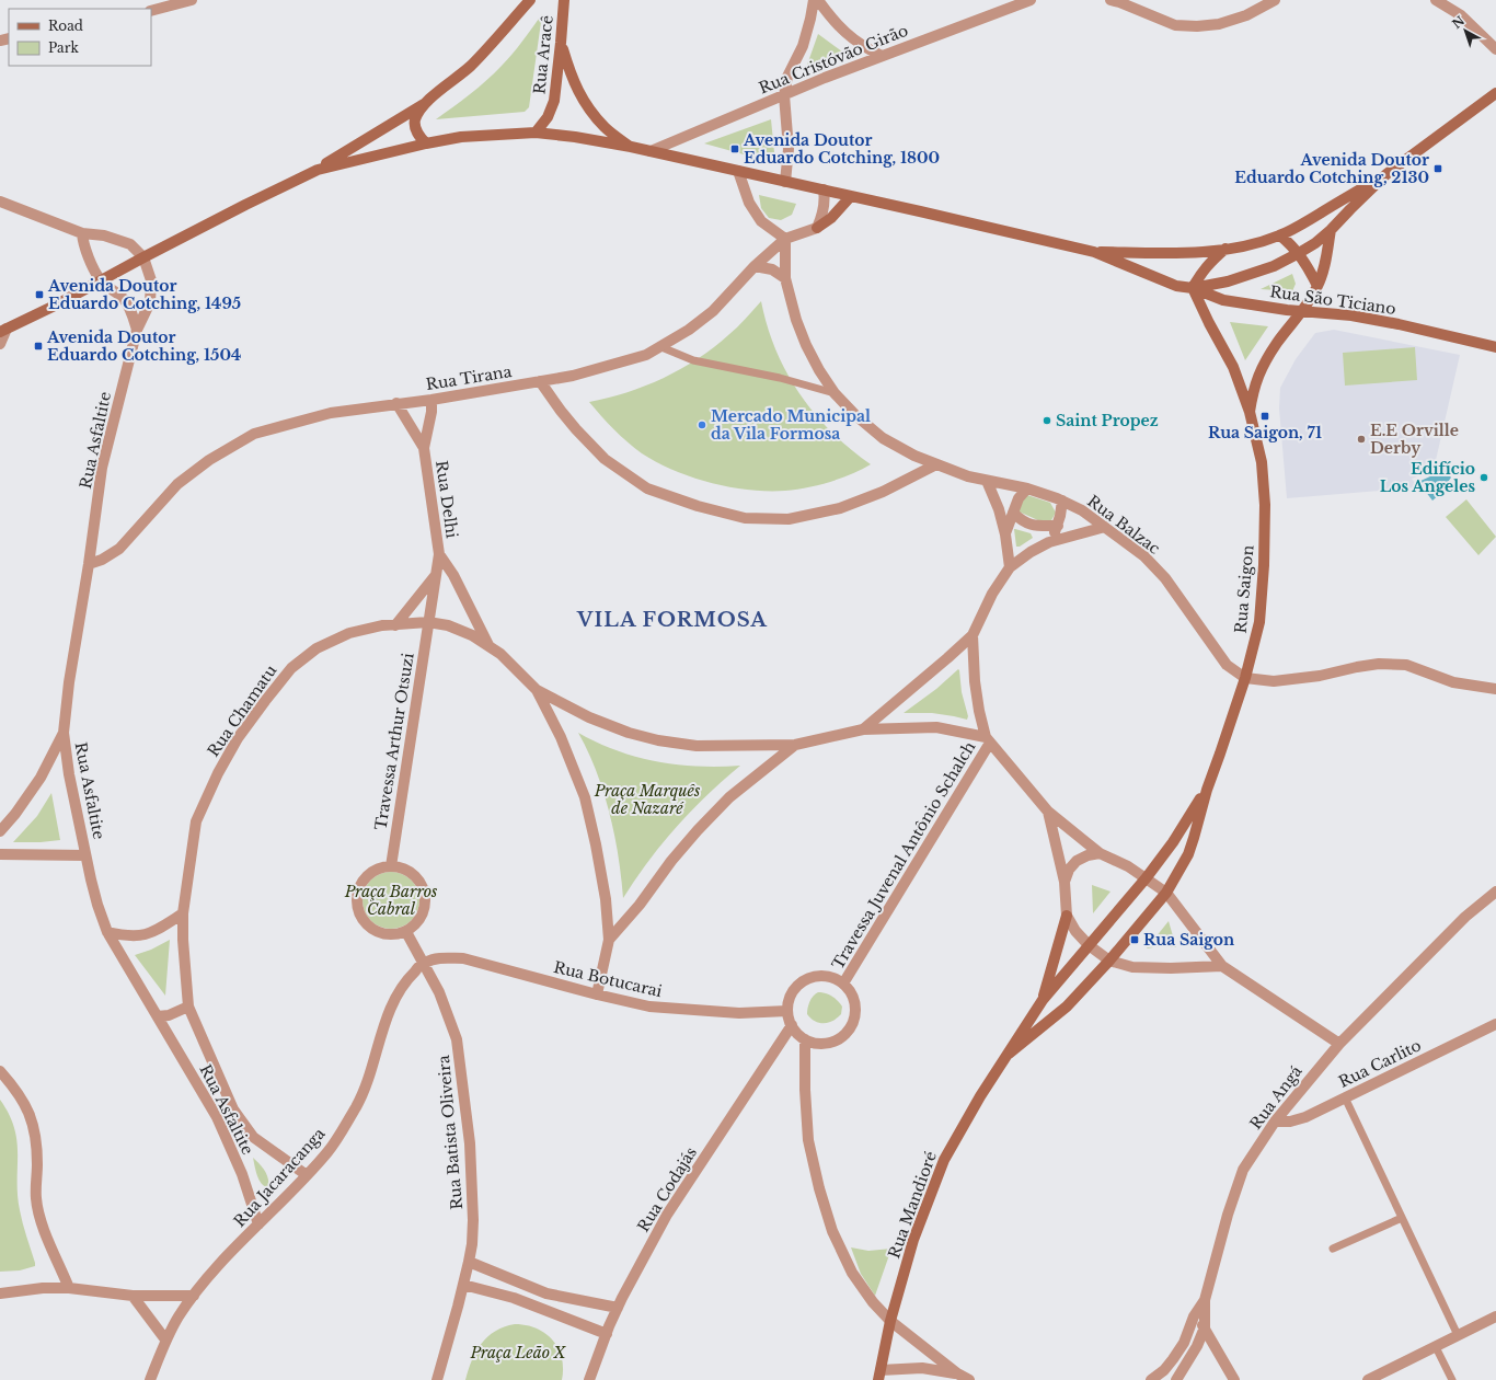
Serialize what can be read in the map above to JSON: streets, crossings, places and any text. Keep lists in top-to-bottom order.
{
  "streets": {
    "street": [
      "Rua Aracê",
      "Rua Cristóvão Girão",
      "Rua São Ticiano",
      "Rua Tirana",
      "Rua Asfaltite",
      "Rua Delhi",
      "Rua Balzac",
      "Rua Saigon",
      "Rua Chamatu",
      "Travessa Arthur Otsuzi",
      "Travessa Juvenal Antônio Schalch",
      "Rua Botucarai",
      "Rua Carlito",
      "Rua Angá",
      "Rua Batista Oliveira",
      "Rua Jacaracanga",
      "Rua Codajás",
      "Rua Mandioré"
    ]
  },
  "crossings": [
    ["Rua São Ticiano", "Rua Saigon"],
    ["Rua Tirana", "Rua Asfaltite"],
    ["Rua Tirana", "Rua Delhi"],
    ["Rua Tirana", "Rua Balzac"],
    ["Rua Asfaltite", "Rua Chamatu"],
    ["Rua Asfaltite", "Rua Jacaracanga"],
    ["Rua Delhi", "Rua Chamatu"],
    ["Rua Delhi", "Travessa Arthur Otsuzi"],
    ["Rua Balzac", "Rua Saigon"],
    ["Rua Saigon", "Rua Mandioré"],
    ["Rua Chamatu", "Travessa Arthur Otsuzi"],
    ["Travessa Arthur Otsuzi", "Rua Batista Oliveira"],
    ["Travessa Juvenal Antônio Schalch", "Rua Botucarai"],
    ["Travessa Juvenal Antônio Schalch", "Rua Codajás"],
    ["Rua Botucarai", "Rua Batista Oliveira"],
    ["Rua Botucarai", "Rua Jacaracanga"],
    ["Rua Botucarai", "Rua Codajás"],
    ["Rua Carlito", "Rua Angá"],
    ["Rua Batista Oliveira", "Rua Jacaracanga"]
  ],
  "districts": ["VILA FORMOSA"],
  "parks": ["Praça Marquês de Nazaré", "Praça Barros Cabral", "Praça Leão X"],
  "places": {
    "transit": [
      "Avenida Doutor Eduardo Cotching, 1800",
      "Avenida Doutor Eduardo Cotching, 2130",
      "Avenida Doutor Eduardo Cotching, 1495",
      "Avenida Doutor Eduardo Cotching, 1504",
      "Rua Saigon, 71",
      "Rua Saigon"
    ],
    "other": [
      "Saint Propez",
      "Mercado Municipal da Vila Formosa",
      "E.E Orville Derby",
      "Edifício Los Angeles"
    ]
  },
  "legend": ["Road", "Park"],
  "north": "top left"
}
